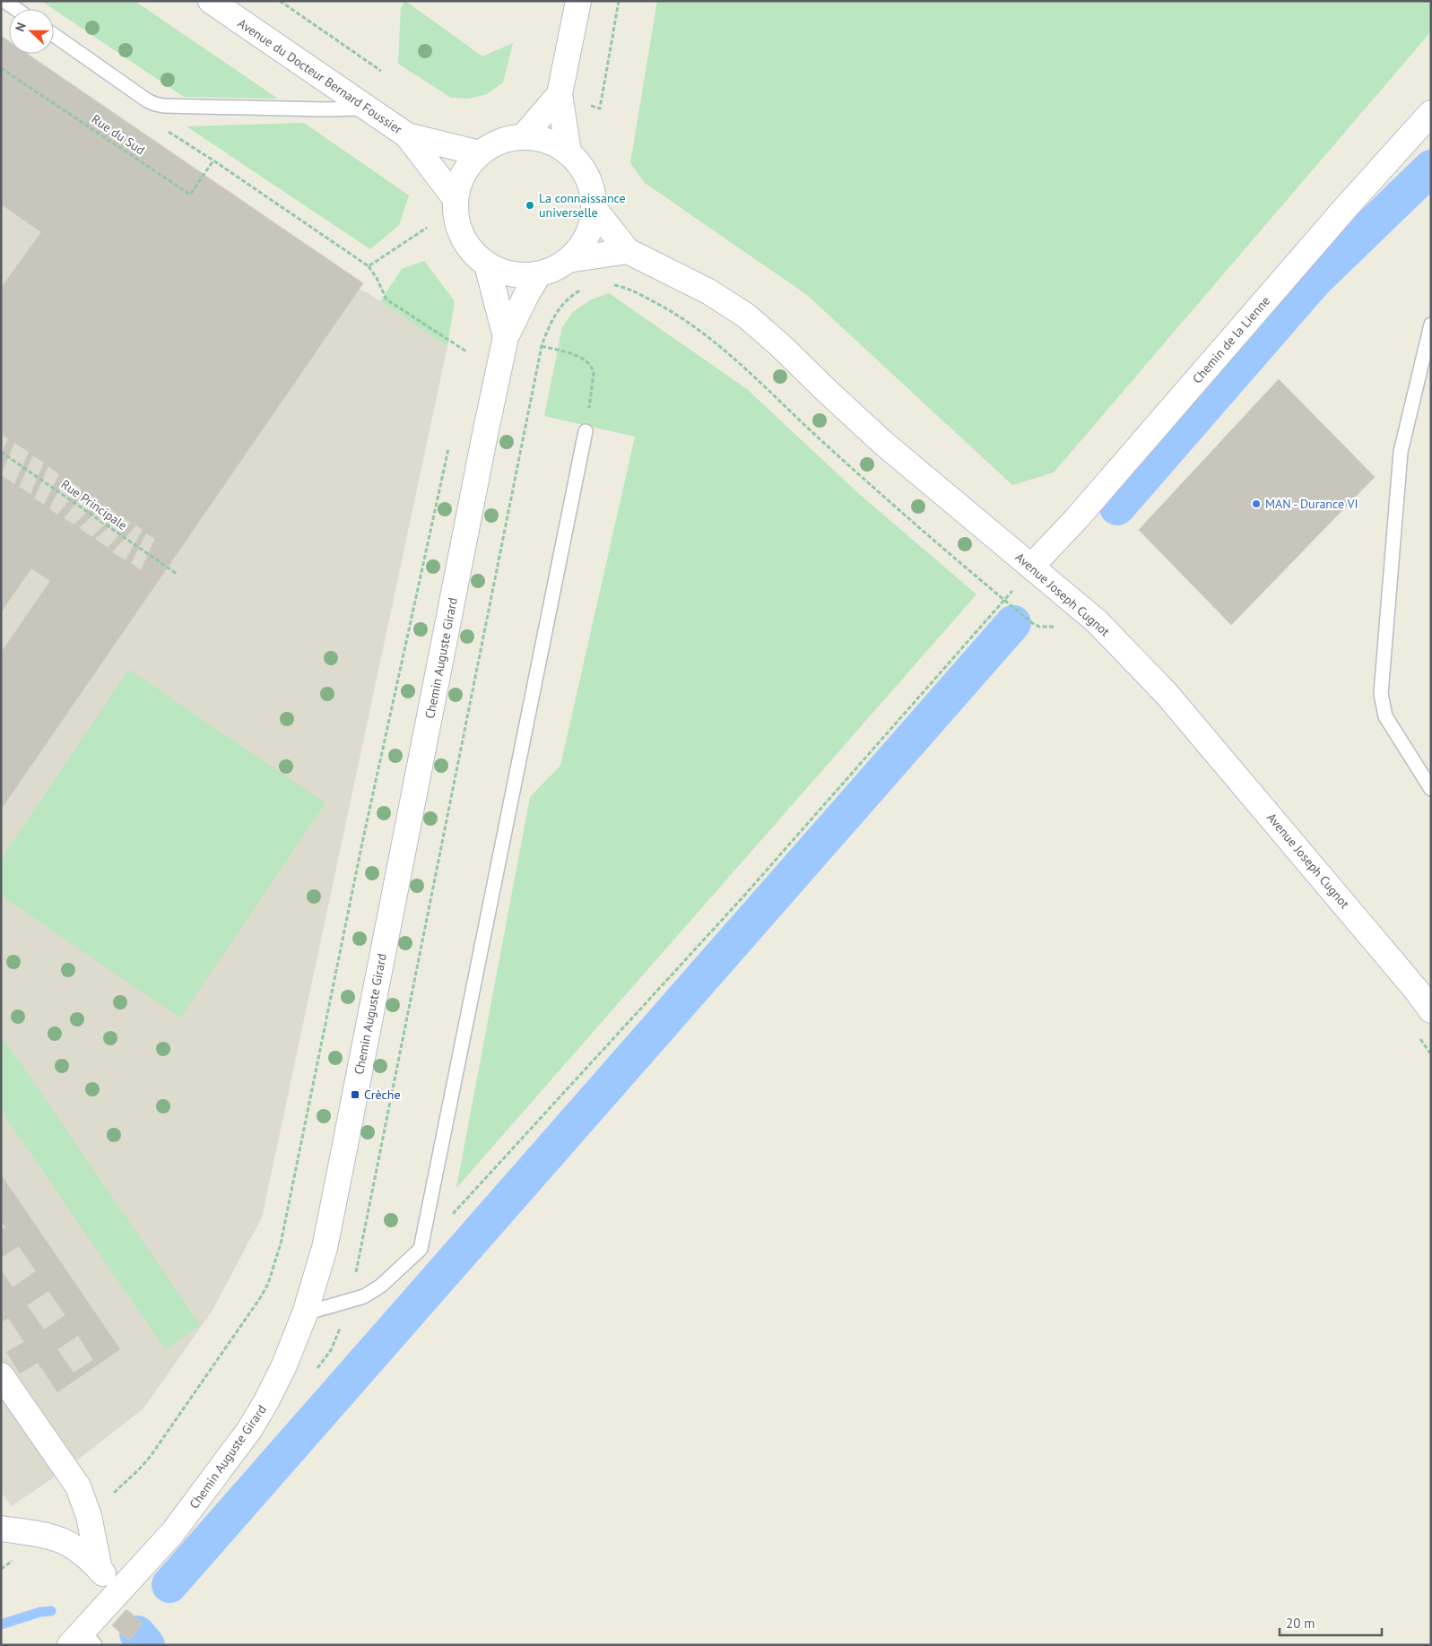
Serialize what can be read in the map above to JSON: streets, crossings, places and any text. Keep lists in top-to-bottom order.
{
  "streets": {
    "street": [
      "Avenue du Docteur Bernard Foussier",
      "Chemin de la Lienne",
      "Avenue Joseph Cugnot",
      "Chemin Auguste Girard"
    ],
    "path": ["Rue du Sud", "Rue Principale"]
  },
  "crossings": [
    ["Avenue du Docteur Bernard Foussier", "Avenue Joseph Cugnot"],
    ["Avenue du Docteur Bernard Foussier", "Chemin Auguste Girard"],
    ["Chemin de la Lienne", "Avenue Joseph Cugnot"],
    ["Avenue Joseph Cugnot", "Chemin Auguste Girard"]
  ],
  "places": {
    "other": ["La connaissance universelle", "MAN - Durance VI"],
    "transit": ["Crèche"]
  },
  "scale_bar": "20 m",
  "north": "left"
}
